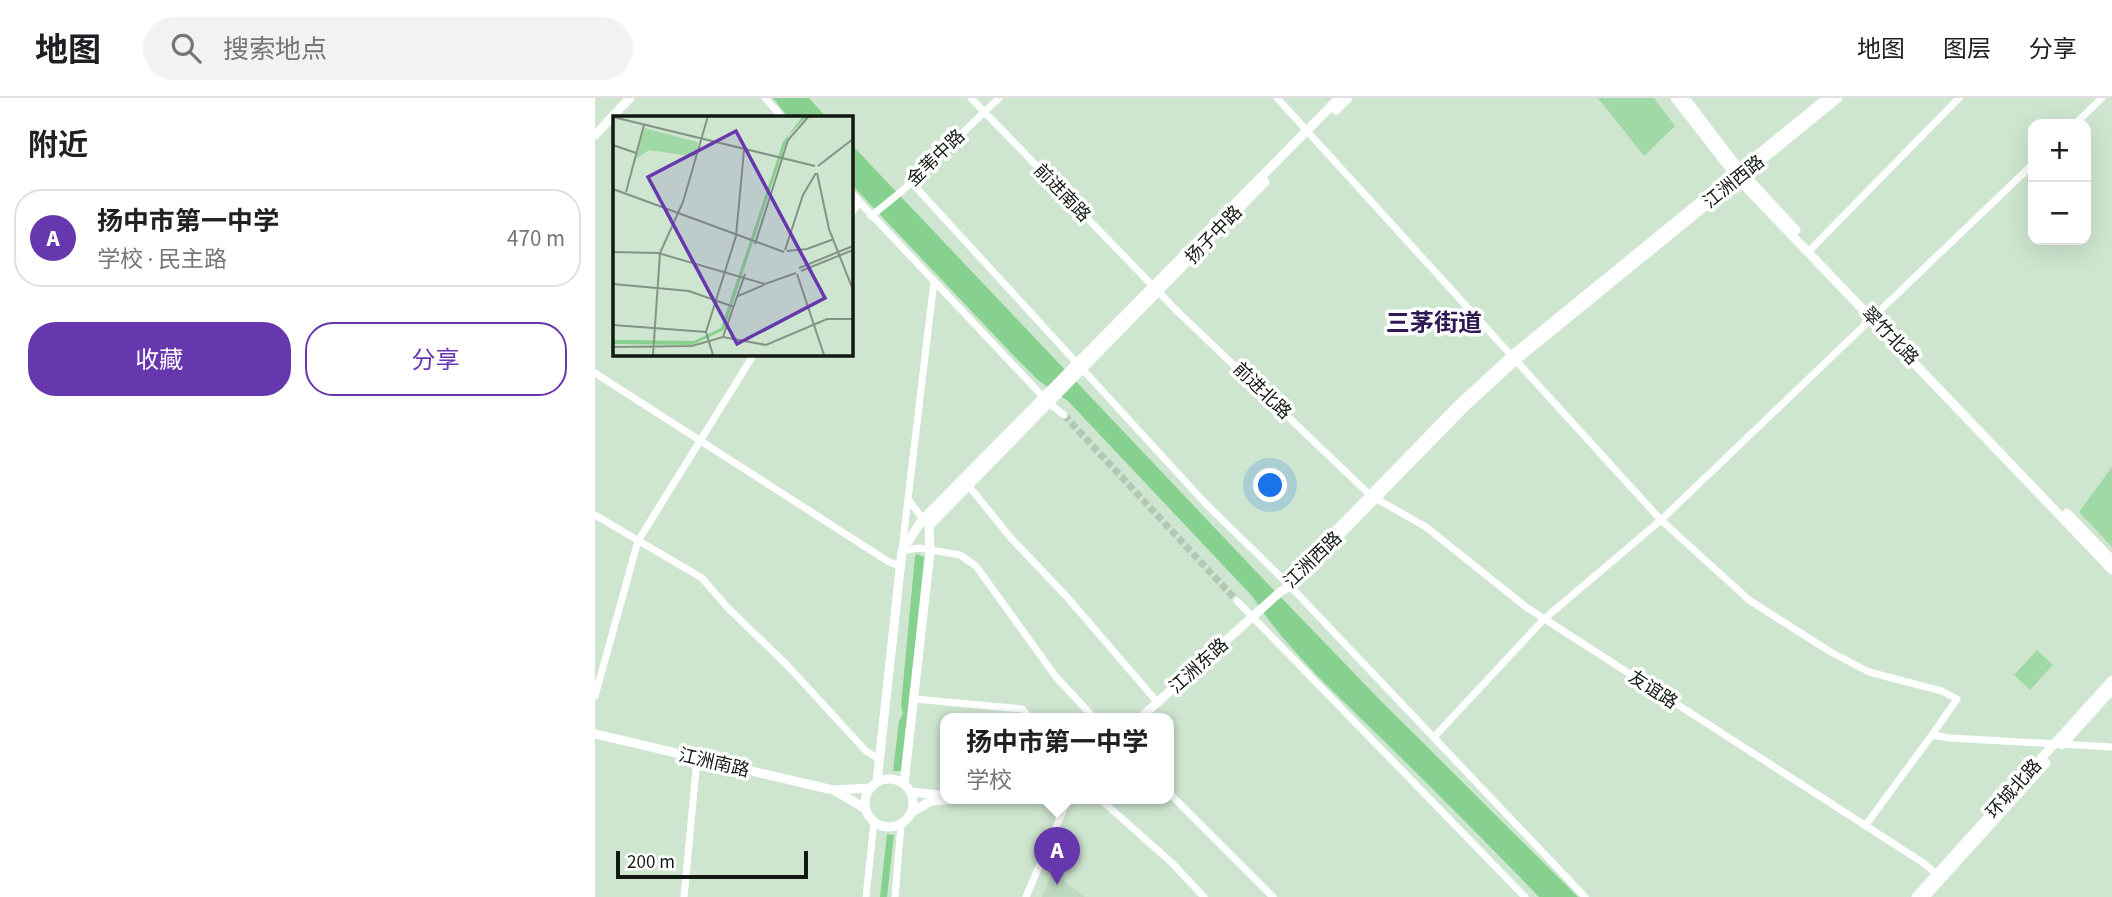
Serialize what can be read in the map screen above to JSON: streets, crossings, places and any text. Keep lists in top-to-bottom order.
{
  "streets": {
    "main road": [
      "江洲西路",
      "扬子中路",
      "翠竹北路",
      "江洲东路",
      "江洲南路",
      "环城北路"
    ],
    "street": [
      "金苇中路",
      "前进南路",
      "前进北路",
      "友谊路"
    ]
  },
  "crossings": [
    ["金苇中路", "前进南路"],
    ["江洲西路", "翠竹北路"],
    ["江洲西路", "前进北路"],
    ["江洲西路", "江洲东路"],
    ["江洲西路", "友谊路"],
    ["前进南路", "扬子中路"],
    ["前进南路", "前进北路"],
    ["扬子中路", "前进北路"],
    ["前进北路", "友谊路"],
    ["友谊路", "环城北路"]
  ],
  "districts": ["三茅街道"],
  "scale_bar": "200 m",
  "page": {
    "header": "地图",
    "search": "搜索地点",
    "nav": ["地图", "图层", "分享"],
    "heading": "附近",
    "map_buttons": ["+", "−"],
    "list": [
      {
        "mark": "A",
        "name": "扬中市第一中学",
        "note": "学校 · 民主路",
        "value": "470 m"
      }
    ],
    "buttons": ["收藏", "分享"],
    "popup": ["扬中市第一中学", "学校"],
    "pins": "A",
    "scale": "200 m"
  }
}
